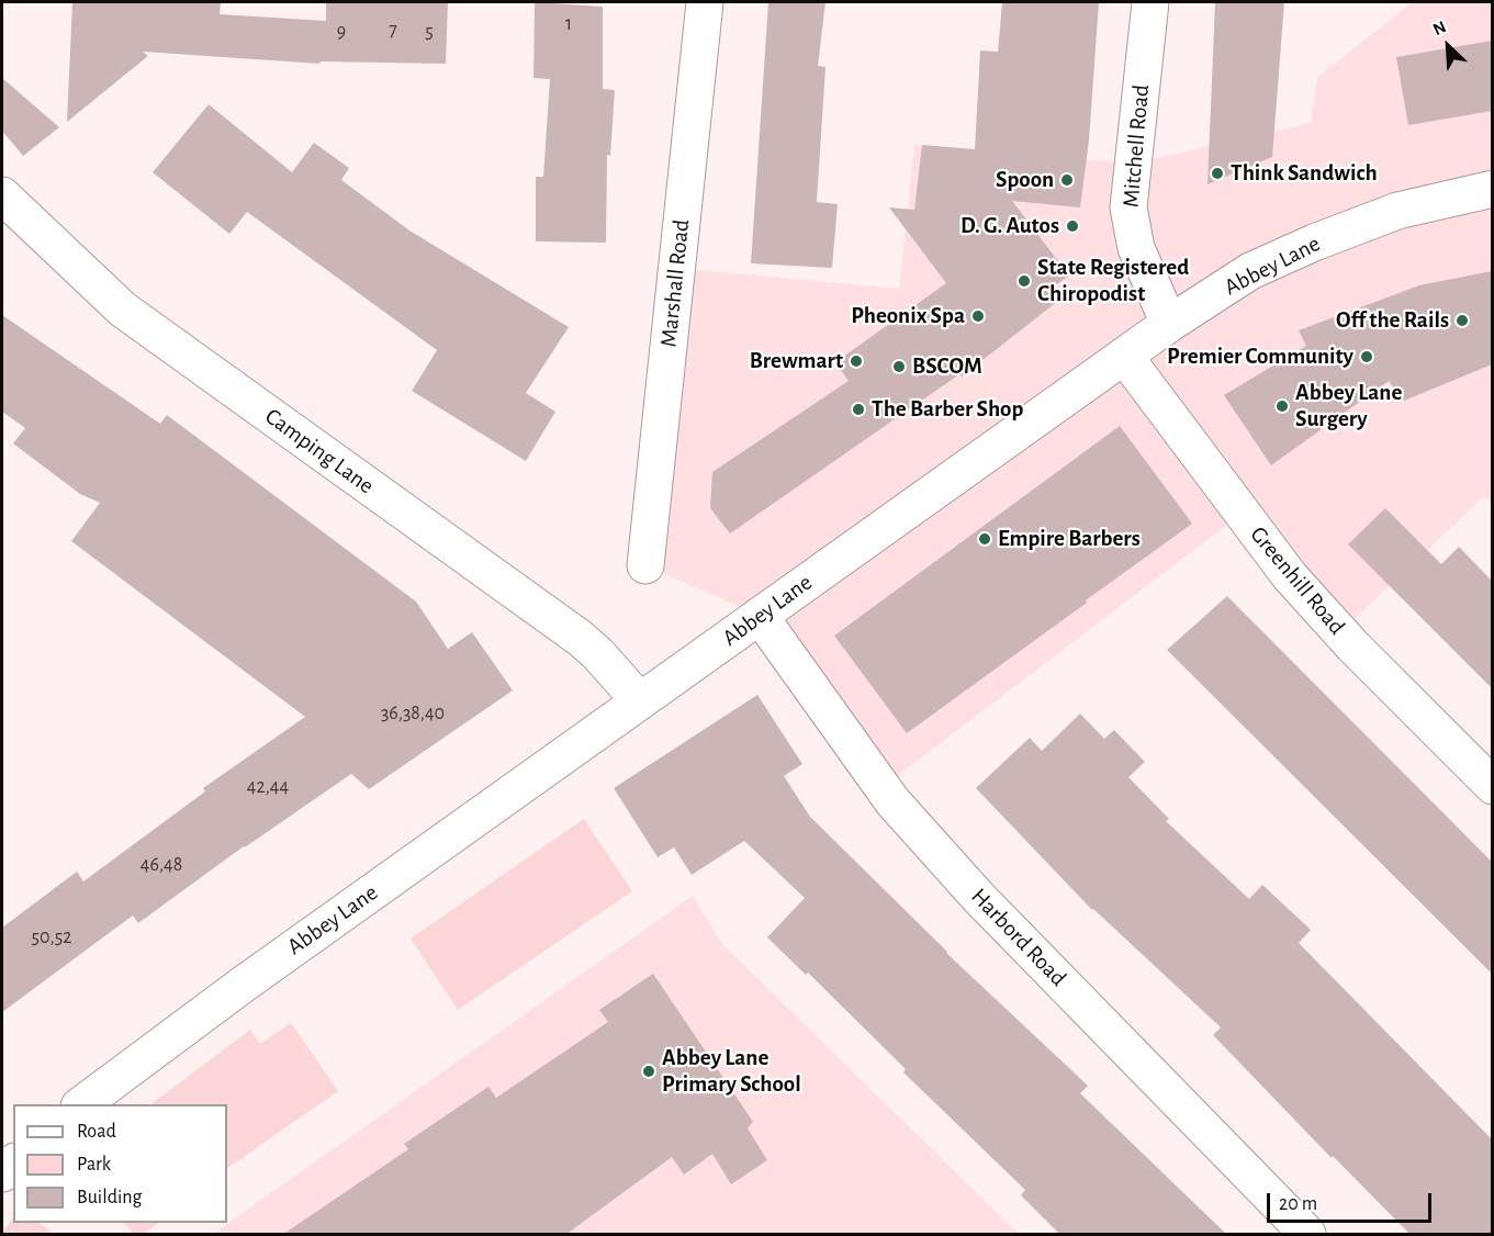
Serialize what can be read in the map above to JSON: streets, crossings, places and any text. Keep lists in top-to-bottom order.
{
  "streets": {
    "street": [
      "Mitchell Road",
      "Abbey Lane",
      "Marshall Road",
      "Camping Lane",
      "Greenhill Road",
      "Harbord Road"
    ]
  },
  "crossings": [
    ["Mitchell Road", "Abbey Lane"],
    ["Abbey Lane", "Camping Lane"],
    ["Abbey Lane", "Greenhill Road"],
    ["Abbey Lane", "Harbord Road"]
  ],
  "places": [
    "Think Sandwich",
    "Spoon",
    "D. G. Autos",
    "State Registered Chiropodist",
    "Pheonix Spa",
    "Off the Rails",
    "Premier Community",
    "Brewmart",
    "BSCOM",
    "Abbey Lane Surgery",
    "The Barber Shop",
    "Empire Barbers",
    "Abbey Lane Primary School"
  ],
  "house_numbers": [
    "1",
    "7",
    "9",
    "5",
    "36,38,40",
    "42,44",
    "46,48",
    "50,52"
  ],
  "legend": ["Road", "Park", "Building"],
  "scale_bar": "20 m",
  "north": "top left"
}
